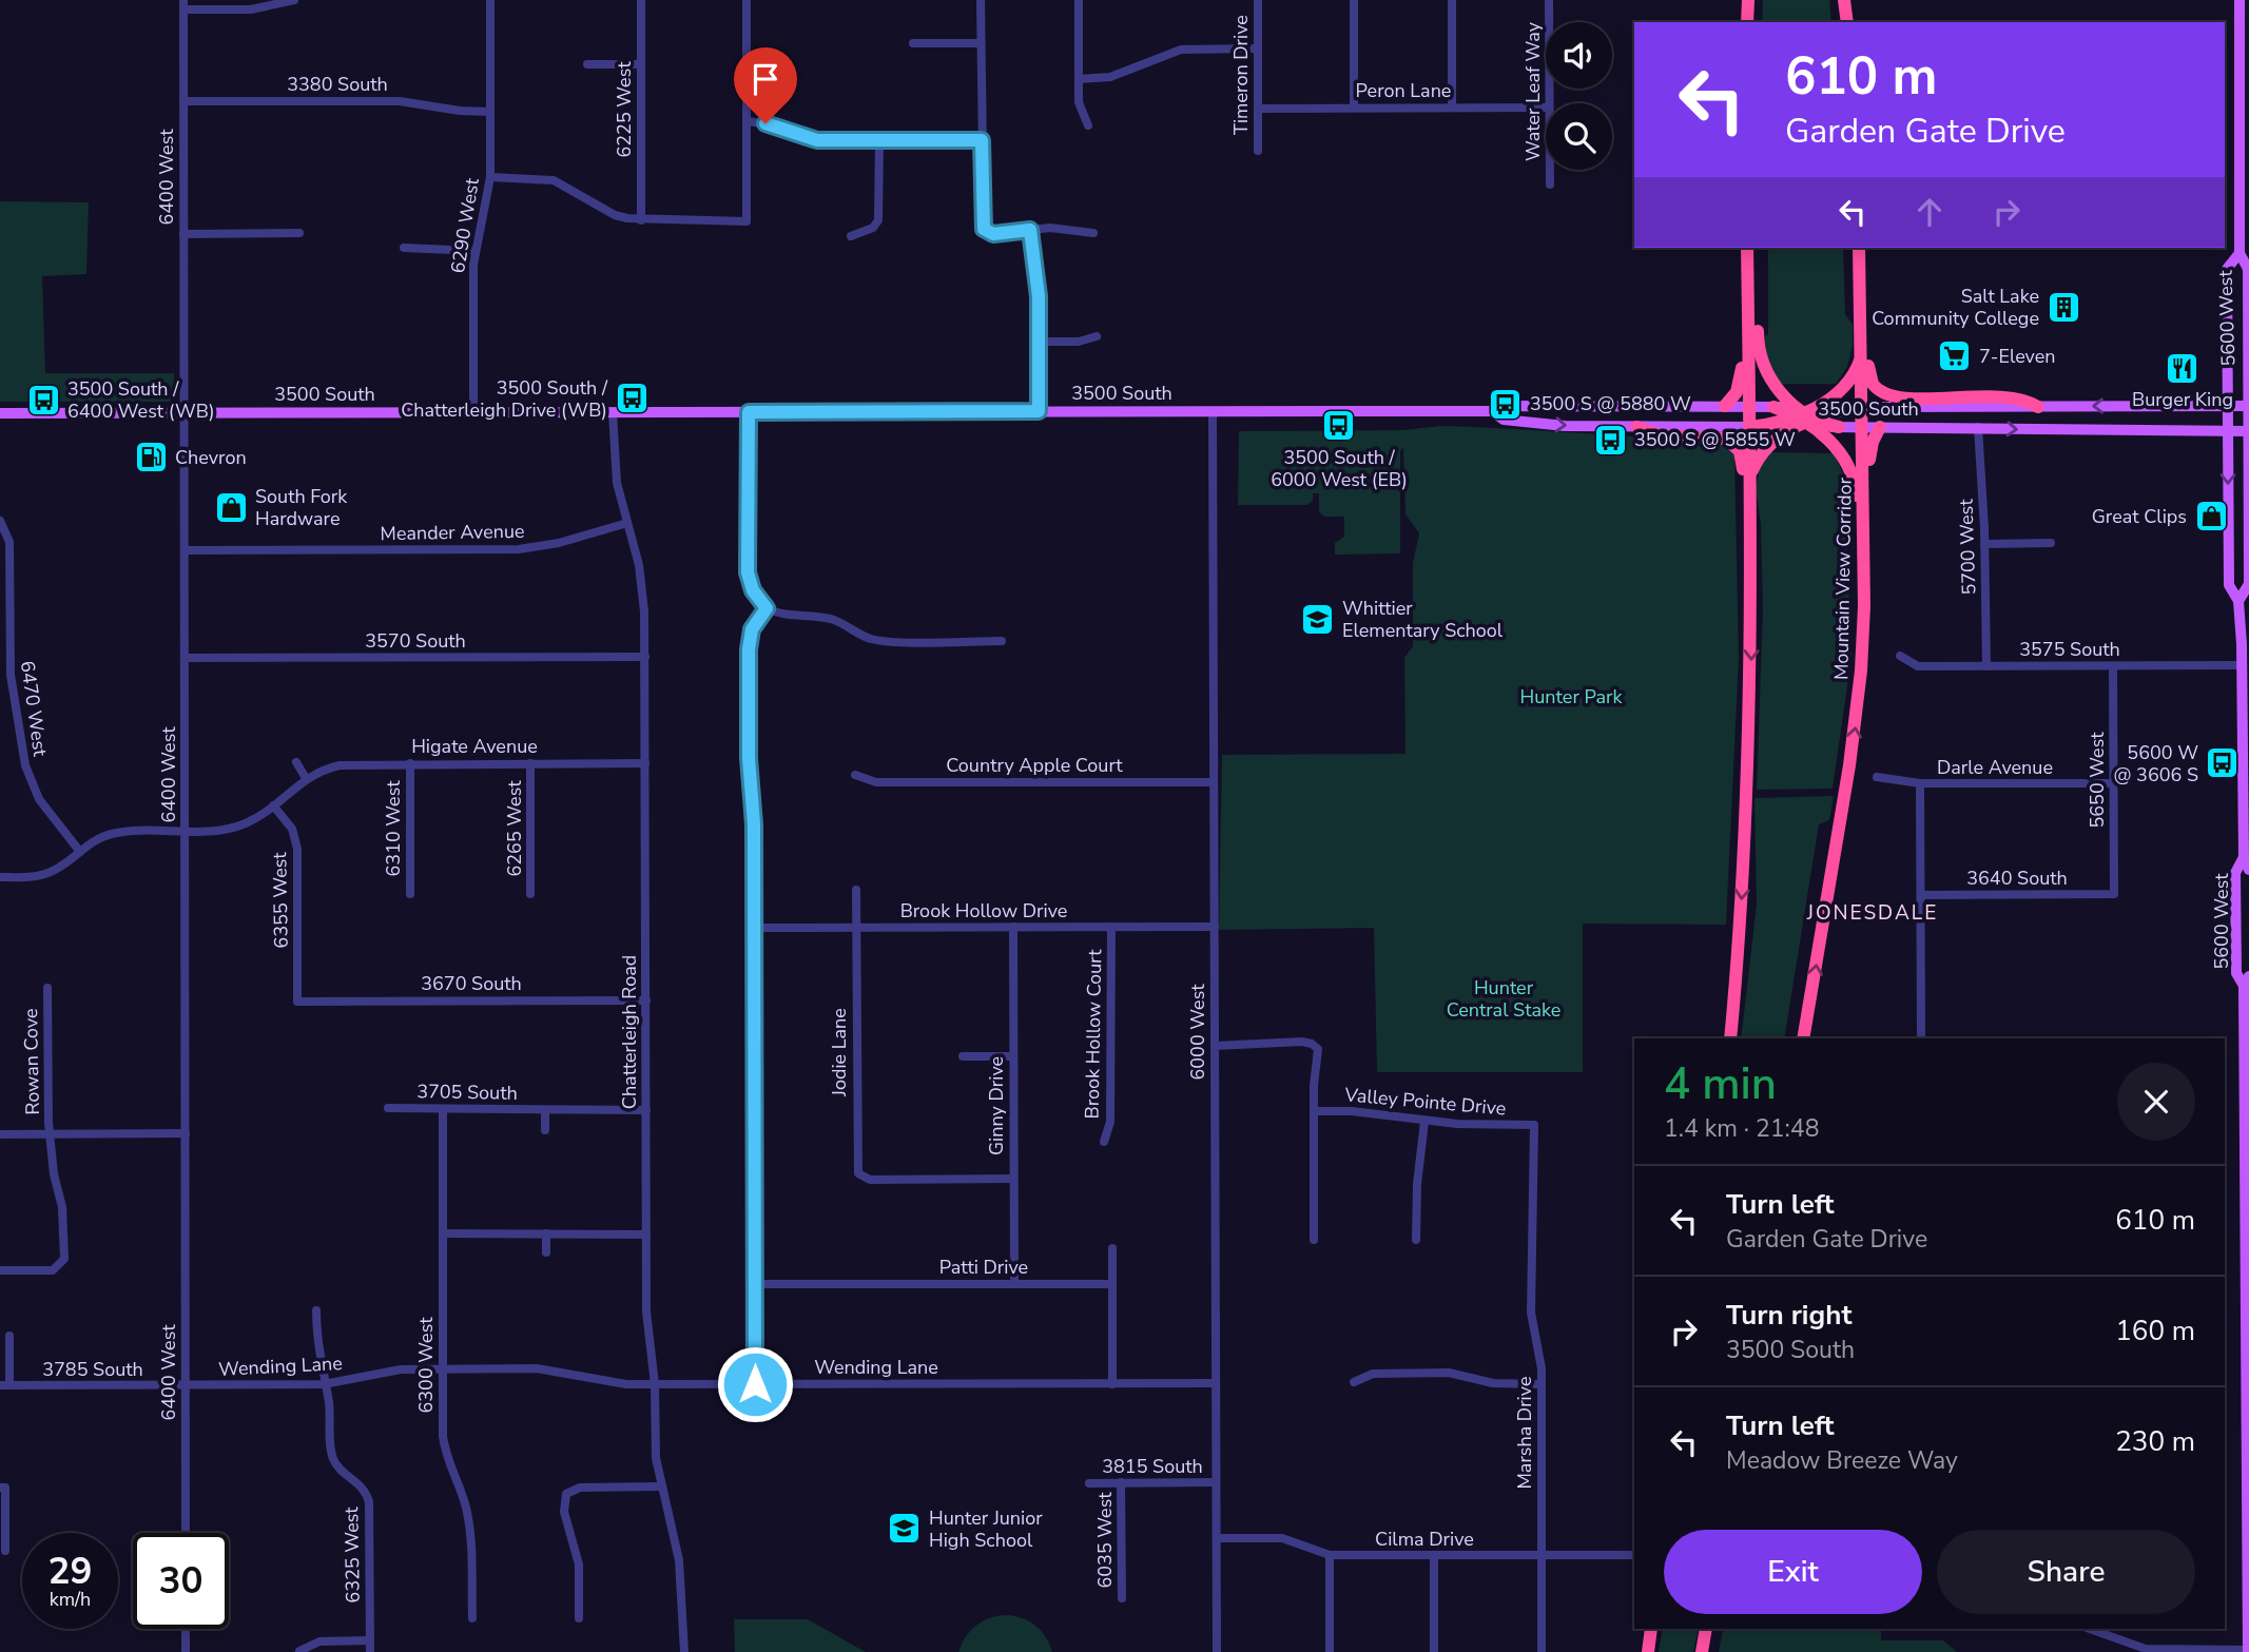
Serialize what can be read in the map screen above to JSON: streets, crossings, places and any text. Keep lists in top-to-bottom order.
{
  "streets": {
    "highway": ["Mountain View Corridor"],
    "main road": ["5600 West", "3500 South"],
    "street": [
      "Timeron Drive",
      "3380 South",
      "Peron Lane",
      "Water Leaf Way",
      "6225 West",
      "6400 West",
      "6290 West",
      "Meander Avenue",
      "5700 West",
      "3570 South",
      "3575 South",
      "6470 West",
      "Higate Avenue",
      "Country Apple Court",
      "Darle Avenue",
      "5650 West",
      "6310 West",
      "6265 West",
      "3640 South",
      "6355 West",
      "Brook Hollow Drive",
      "3670 South",
      "Chatterleigh Road",
      "6000 West",
      "Brook Hollow Court",
      "Jodie Lane",
      "Rowan Cove",
      "3705 South",
      "Valley Pointe Drive",
      "Ginny Drive",
      "Patti Drive",
      "6300 West",
      "Wending Lane",
      "3785 South",
      "Marsha Drive",
      "3815 South",
      "Cilma Drive",
      "6035 West",
      "6325 West"
    ]
  },
  "crossings": [
    ["Timeron Drive", "Peron Lane"],
    ["3380 South", "6400 West"],
    ["3380 South", "6290 West"],
    ["6400 West", "3500 South"],
    ["6400 West", "Meander Avenue"],
    ["6400 West", "3570 South"],
    ["6400 West", "Higate Avenue"],
    ["6400 West", "Wending Lane"],
    ["6400 West", "3785 South"],
    ["6290 West", "3500 South"],
    ["5600 West", "3500 South"],
    ["5600 West", "3575 South"],
    ["3500 South", "5700 West"],
    ["3500 South", "Mountain View Corridor"],
    ["3500 South", "Chatterleigh Road"],
    ["3500 South", "6000 West"],
    ["Meander Avenue", "Chatterleigh Road"],
    ["5700 West", "3575 South"],
    ["3570 South", "Chatterleigh Road"],
    ["3575 South", "5650 West"],
    ["6470 West", "Higate Avenue"],
    ["Higate Avenue", "6310 West"],
    ["Higate Avenue", "6265 West"],
    ["Higate Avenue", "6355 West"],
    ["Higate Avenue", "Chatterleigh Road"],
    ["Country Apple Court", "6000 West"],
    ["Darle Avenue", "5650 West"],
    ["5650 West", "3640 South"],
    ["6355 West", "3670 South"],
    ["Brook Hollow Drive", "6000 West"],
    ["Brook Hollow Drive", "Brook Hollow Court"],
    ["Brook Hollow Drive", "Jodie Lane"],
    ["Brook Hollow Drive", "Ginny Drive"],
    ["3670 South", "Chatterleigh Road"],
    ["Chatterleigh Road", "3705 South"],
    ["Chatterleigh Road", "Wending Lane"],
    ["6000 West", "Wending Lane"],
    ["6000 West", "3815 South"],
    ["6000 West", "Cilma Drive"],
    ["Jodie Lane", "Ginny Drive"],
    ["3705 South", "6300 West"],
    ["Valley Pointe Drive", "Marsha Drive"],
    ["Ginny Drive", "Patti Drive"],
    ["6300 West", "Wending Lane"],
    ["Wending Lane", "3785 South"],
    ["Wending Lane", "6325 West"],
    ["Marsha Drive", "Cilma Drive"],
    ["3815 South", "6035 West"]
  ],
  "districts": ["JONESDALE"],
  "parks": ["Hunter Park", "Hunter Central Stake"],
  "places": {
    "building": ["Salt Lake Community College"],
    "supermarket": ["7-Eleven"],
    "restaurant": ["Burger King"],
    "bus stop": [
      "3500 South / Chatterleigh Drive (WB)",
      "3500 South / 6400 West (WB)",
      "3500 S @ 5880 W",
      "3500 South / 6000 West (EB)",
      "3500 S @ 5855 W",
      "5600 W @ 3606 S"
    ],
    "fuel station": ["Chevron"],
    "shop": ["South Fork Hardware", "Great Clips"],
    "school or university": ["Whittier Elementary School", "Hunter Junior High School"]
  },
  "page": {
    "turn": ["610 m", "Garden Gate Drive"],
    "heading": ["4 min", "1.4 km · 21:48"],
    "list": [
      {
        "name": "Turn left",
        "note": "Garden Gate Drive",
        "value": "610 m"
      },
      {
        "name": "Turn right",
        "note": "3500 South",
        "value": "160 m"
      },
      {
        "name": "Turn left",
        "note": "Meadow Breeze Way",
        "value": "230 m"
      }
    ],
    "buttons": ["Exit", "Share"],
    "speed": "29 km/h",
    "limit": "30"
  }
}
